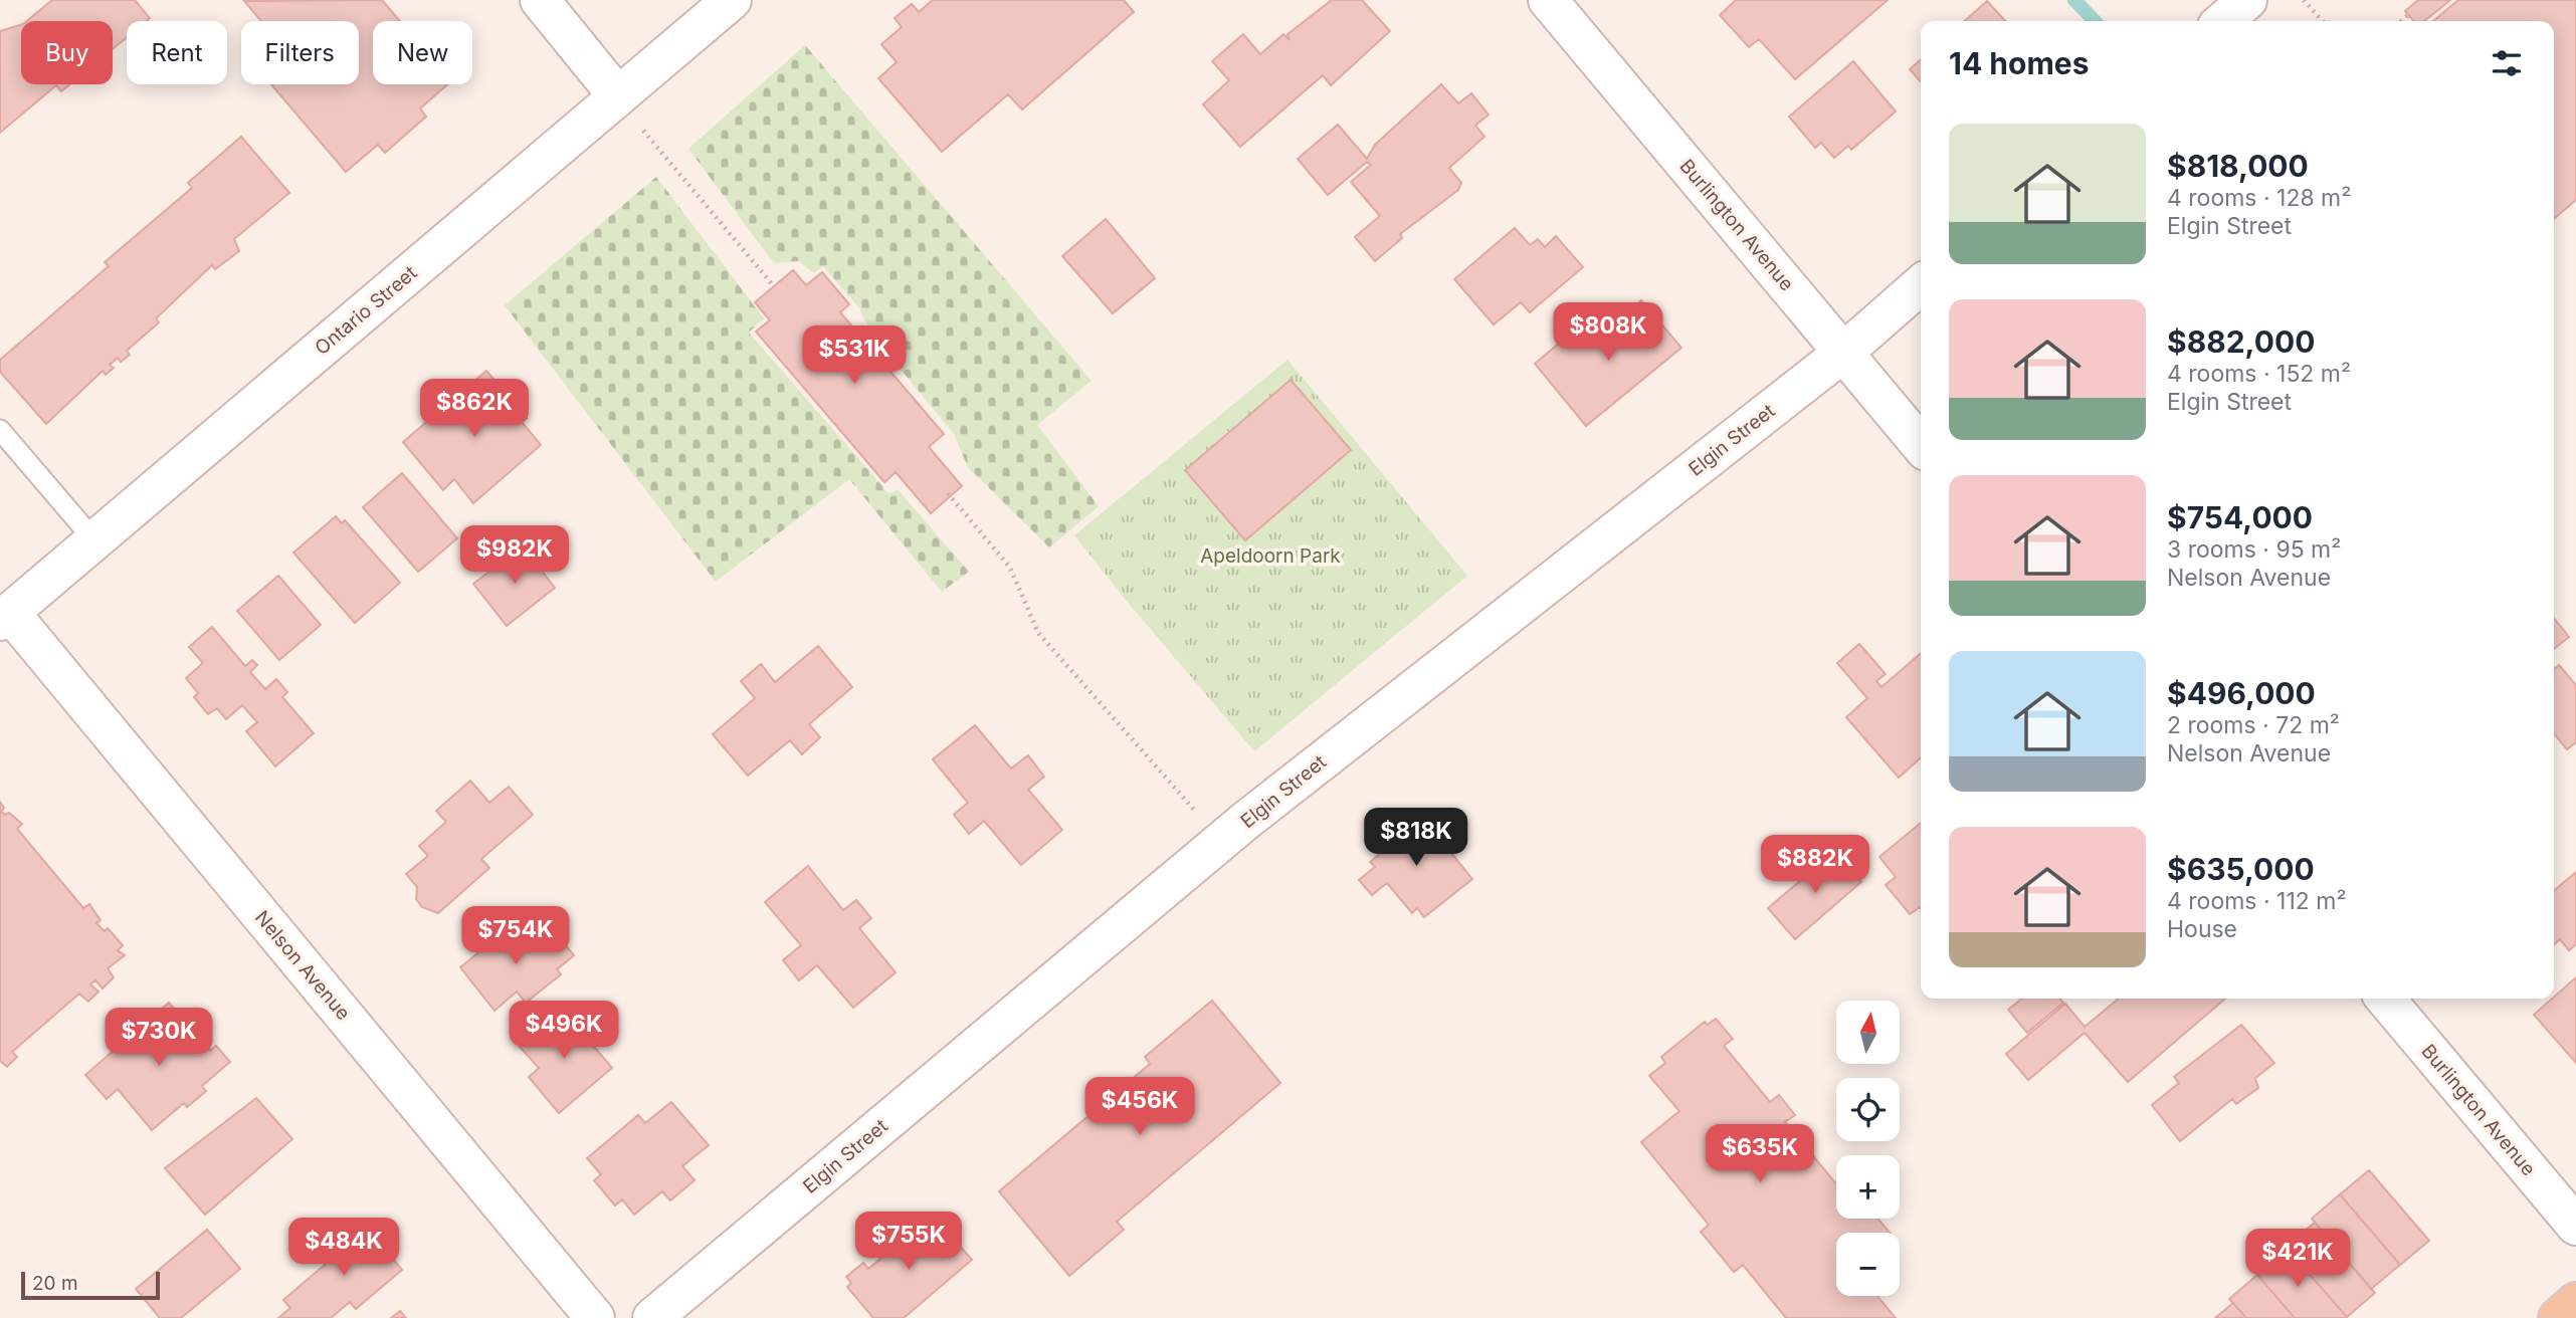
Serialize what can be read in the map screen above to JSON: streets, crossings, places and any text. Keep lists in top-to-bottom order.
{
  "streets": {
    "street": [
      "Burlington Avenue",
      "Ontario Street",
      "Elgin Street",
      "Nelson Avenue"
    ]
  },
  "crossings": [
    ["Burlington Avenue", "Elgin Street"],
    ["Ontario Street", "Nelson Avenue"]
  ],
  "parks": ["Apeldoorn Park"],
  "scale_bar": "20 m",
  "north": "top",
  "page": {
    "chip": [
      "Buy",
      "Rent",
      "Filters",
      "New"
    ],
    "heading": "14 homes",
    "list": [
      {
        "name": "$818,000",
        "note": "4 rooms · 128 m² · Elgin Street"
      },
      {
        "name": "$882,000",
        "note": "4 rooms · 152 m² · Elgin Street"
      },
      {
        "name": "$754,000",
        "note": "3 rooms · 95 m² · Nelson Avenue"
      },
      {
        "name": "$496,000",
        "note": "2 rooms · 72 m² · Nelson Avenue"
      },
      {
        "name": "$635,000",
        "note": "4 rooms · 112 m² · House"
      }
    ],
    "price": [
      "$808K",
      "$531K",
      "$862K",
      "$982K",
      "$818K",
      "$882K",
      "$754K",
      "$496K",
      "$730K",
      "$456K",
      "$635K",
      "$755K",
      "$484K",
      "$421K"
    ],
    "map_buttons": ["+", "−"],
    "scale": "20 m"
  }
}
